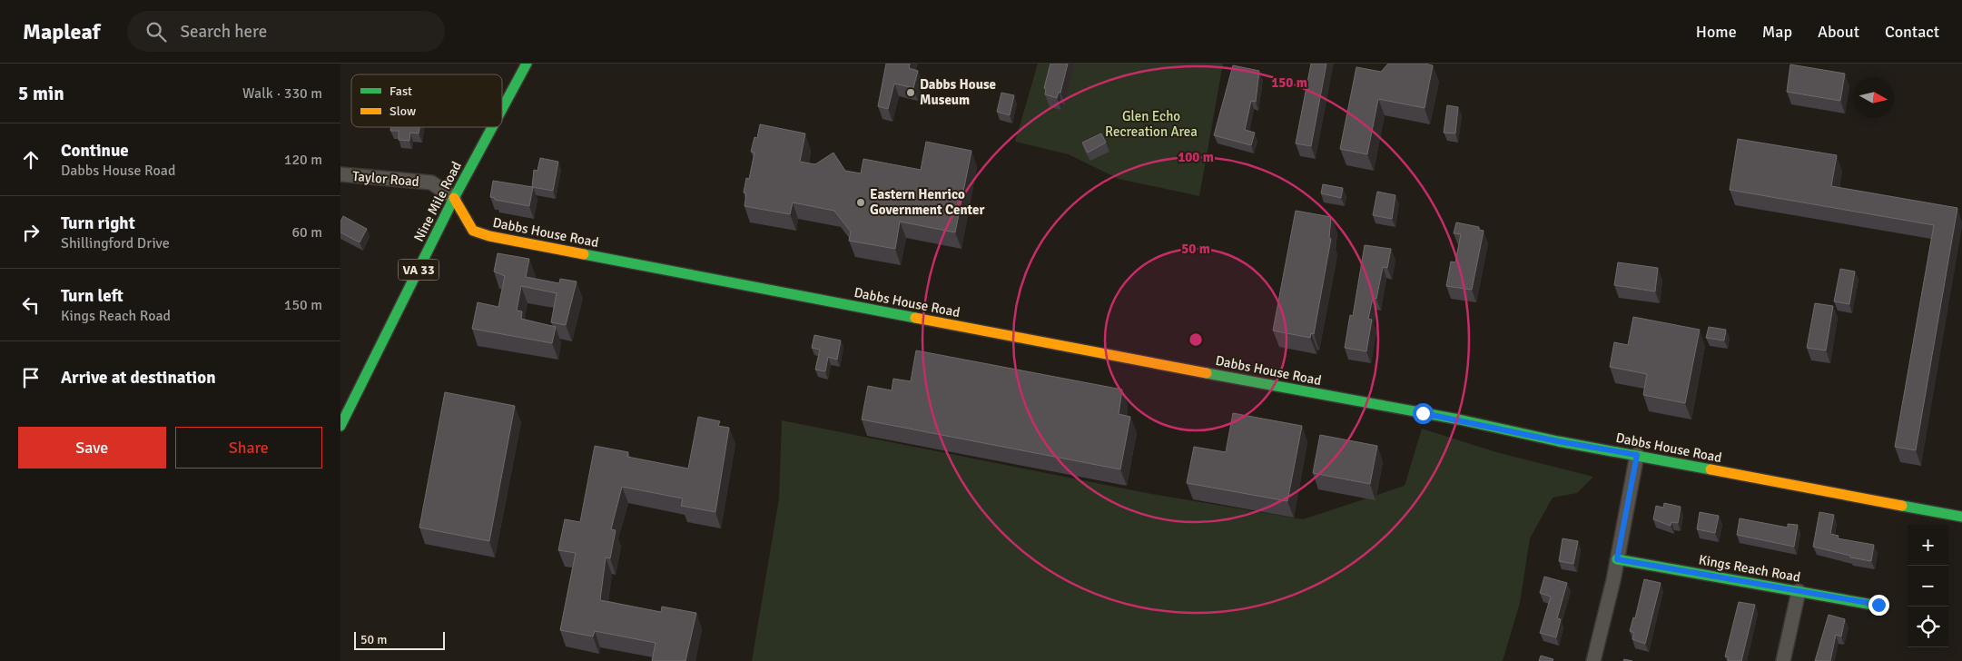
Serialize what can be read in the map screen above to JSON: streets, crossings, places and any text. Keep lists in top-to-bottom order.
{
  "streets": {
    "street": [
      "Taylor Road",
      "Nine Mile Road",
      "Dabbs House Road",
      "VA 33",
      "Kings Reach Road"
    ]
  },
  "crossings": [
    ["Taylor Road", "Nine Mile Road"],
    ["Taylor Road", "Dabbs House Road"],
    ["Nine Mile Road", "Dabbs House Road"]
  ],
  "parks": ["Glen Echo Recreation Area"],
  "places": ["Dabbs House Museum", "Eastern Henrico Government Center"],
  "legend": ["Fast", "Slow"],
  "scale_bar": "50 m",
  "north": "right",
  "page": {
    "header": "Mapleaf",
    "search": "Search here",
    "nav": [
      "Home",
      "Map",
      "About",
      "Contact"
    ],
    "heading": ["5 min", "Walk · 330 m"],
    "list": [
      ["Continue", "Dabbs House Road", "120 m"],
      ["Turn right", "Shillingford Drive", "60 m"],
      ["Turn left", "Kings Reach Road", "150 m"],
      "Arrive at destination"
    ],
    "buttons": ["Save", "Share"],
    "map_buttons": ["+", "−"],
    "scale": "50 m"
  },
  "rings": ["150 m", "100 m", "50 m"]
}
